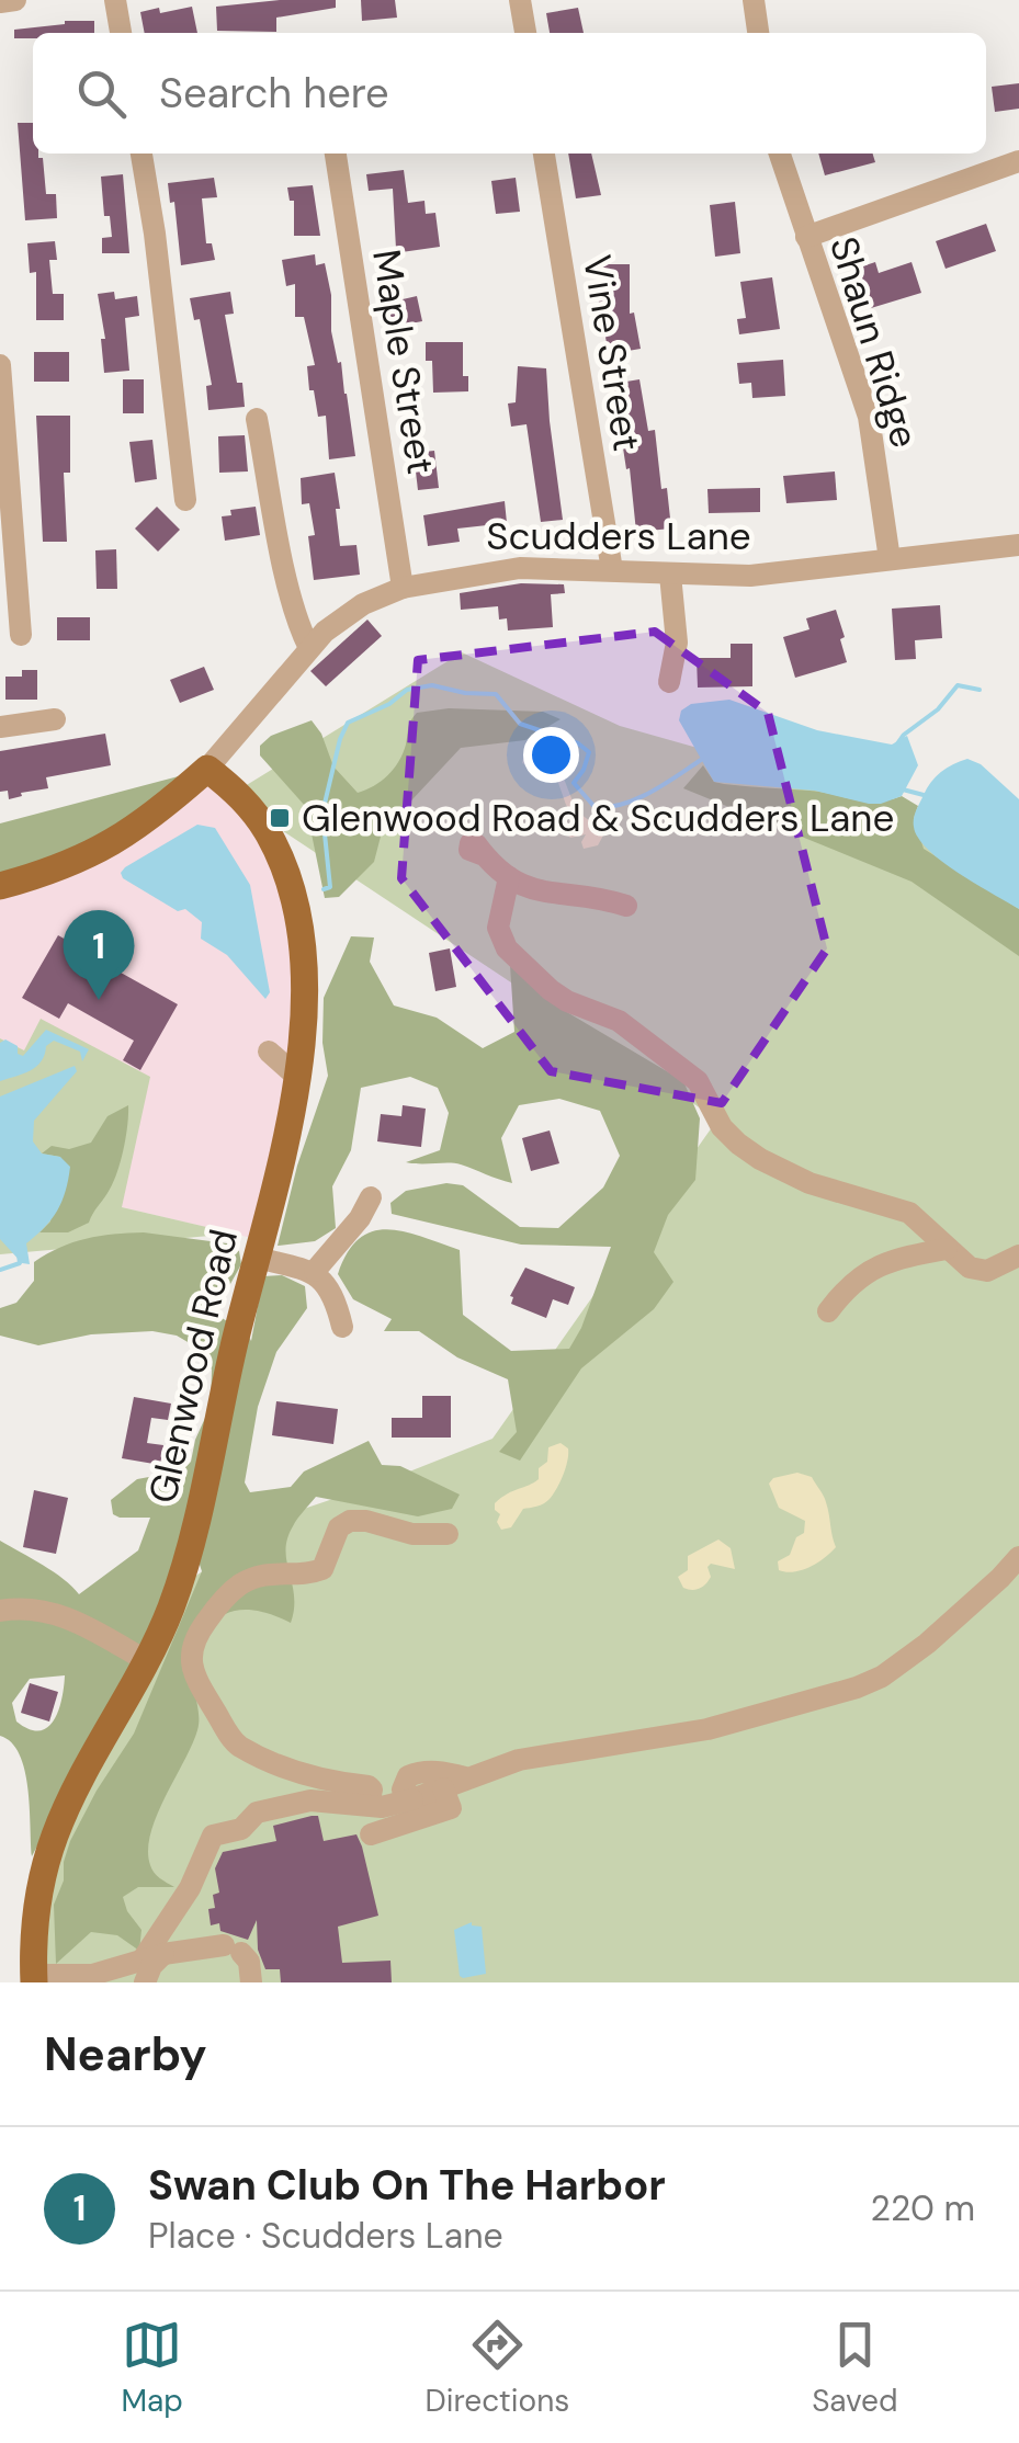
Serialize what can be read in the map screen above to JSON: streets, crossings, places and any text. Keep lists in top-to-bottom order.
{
  "streets": {
    "main road": ["Scudders Lane", "Glenwood Road"],
    "street": ["Shaun Ridge", "Vine Street", "Maple Street"]
  },
  "crossings": [
    ["Shaun Ridge", "Scudders Lane"],
    ["Vine Street", "Scudders Lane"],
    ["Maple Street", "Scudders Lane"],
    ["Scudders Lane", "Glenwood Road"]
  ],
  "places": {
    "transit": ["Glenwood Road & Scudders Lane"]
  },
  "page": {
    "search": "Search here",
    "pins": "1",
    "heading": "Nearby",
    "list": [
      {
        "mark": "1",
        "name": "Swan Club On The Harbor",
        "note": "Place · Scudders Lane",
        "value": "220 m"
      }
    ],
    "nav": ["Map", "Directions", "Saved"]
  }
}
